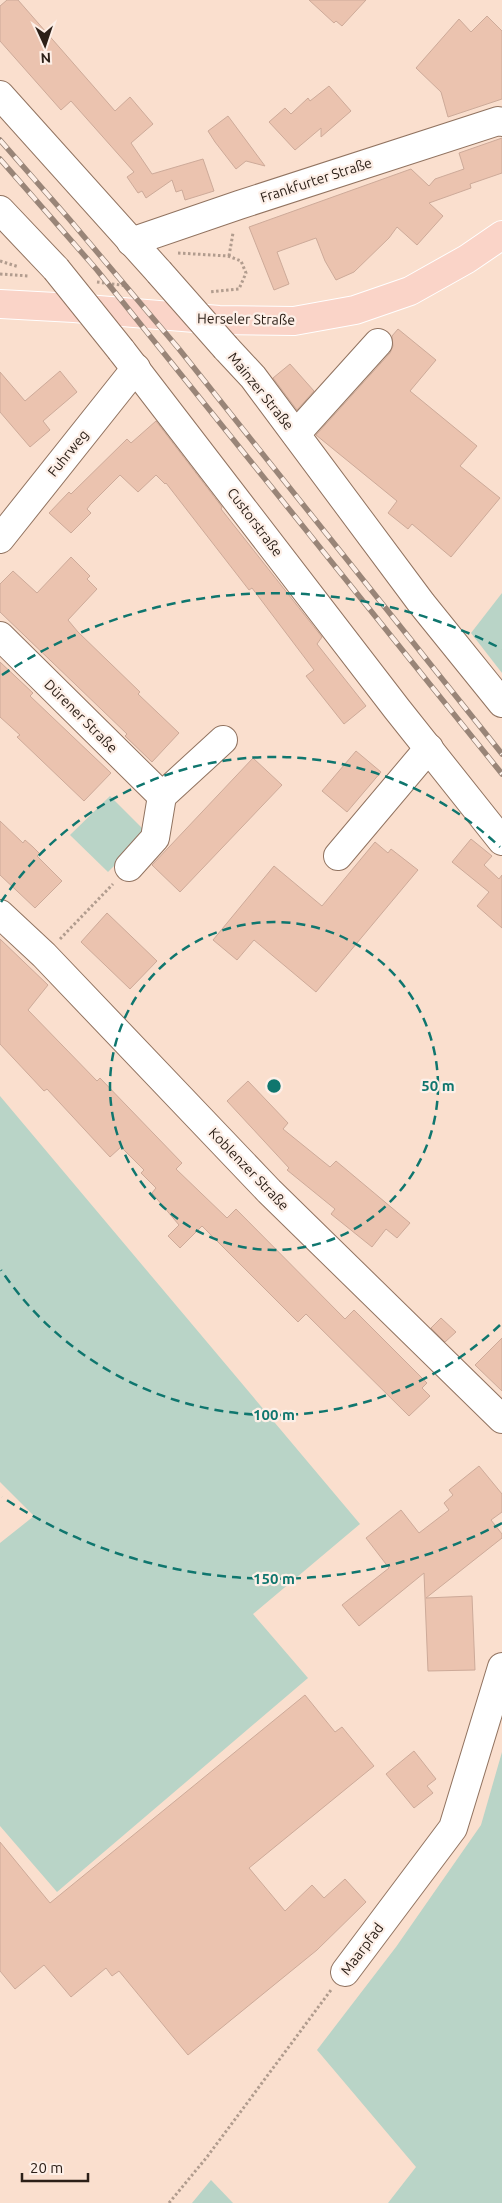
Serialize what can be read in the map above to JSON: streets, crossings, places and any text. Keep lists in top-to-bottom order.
{
  "streets": {
    "main road": ["Herseler Straße"],
    "street": [
      "Frankfurter Straße",
      "Mainzer Straße",
      "Fuhrweg",
      "Custorstraße",
      "Dürener Straße",
      "Koblenzer Straße",
      "Maarpfad"
    ]
  },
  "crossings": [
    ["Frankfurter Straße", "Mainzer Straße"],
    ["Fuhrweg", "Custorstraße"]
  ],
  "scale_bar": "20 m",
  "north": "bottom",
  "rings": ["50 m", "100 m", "150 m"]
}
